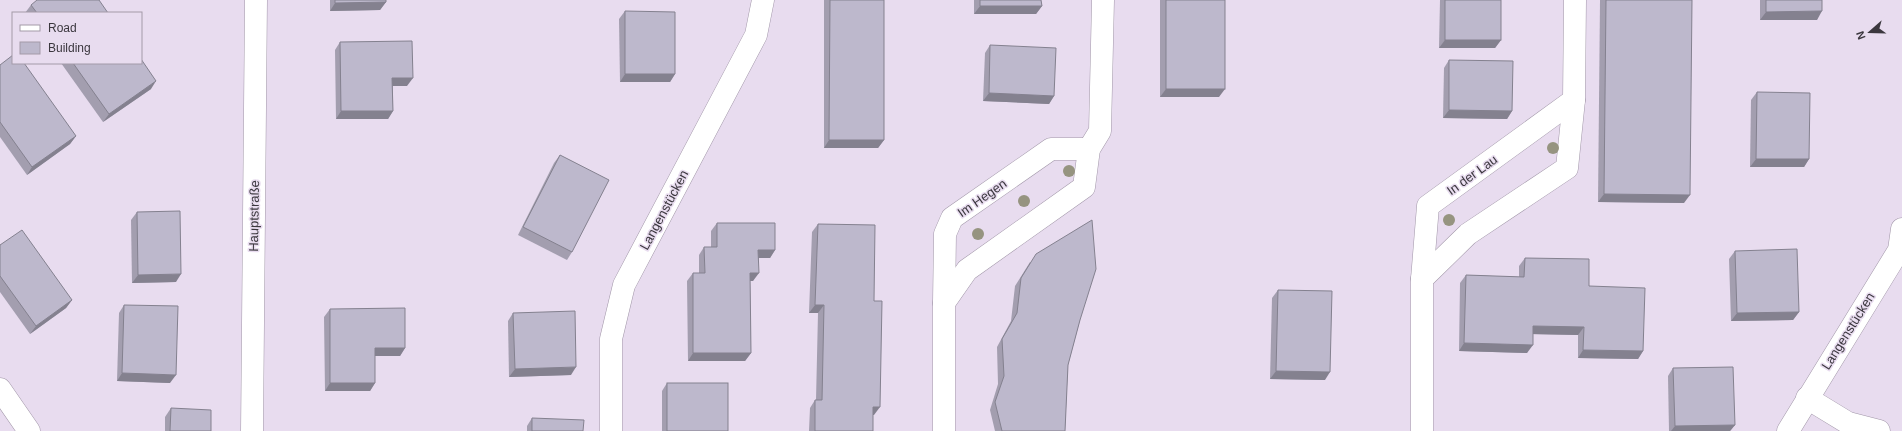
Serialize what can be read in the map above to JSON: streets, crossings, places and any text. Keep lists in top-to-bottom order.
{
  "streets": {
    "street": [
      "In der Lau",
      "Im Hegen",
      "Langenstücken",
      "Hauptstraße"
    ]
  },
  "legend": ["Road", "Building"],
  "north": "left"
}
